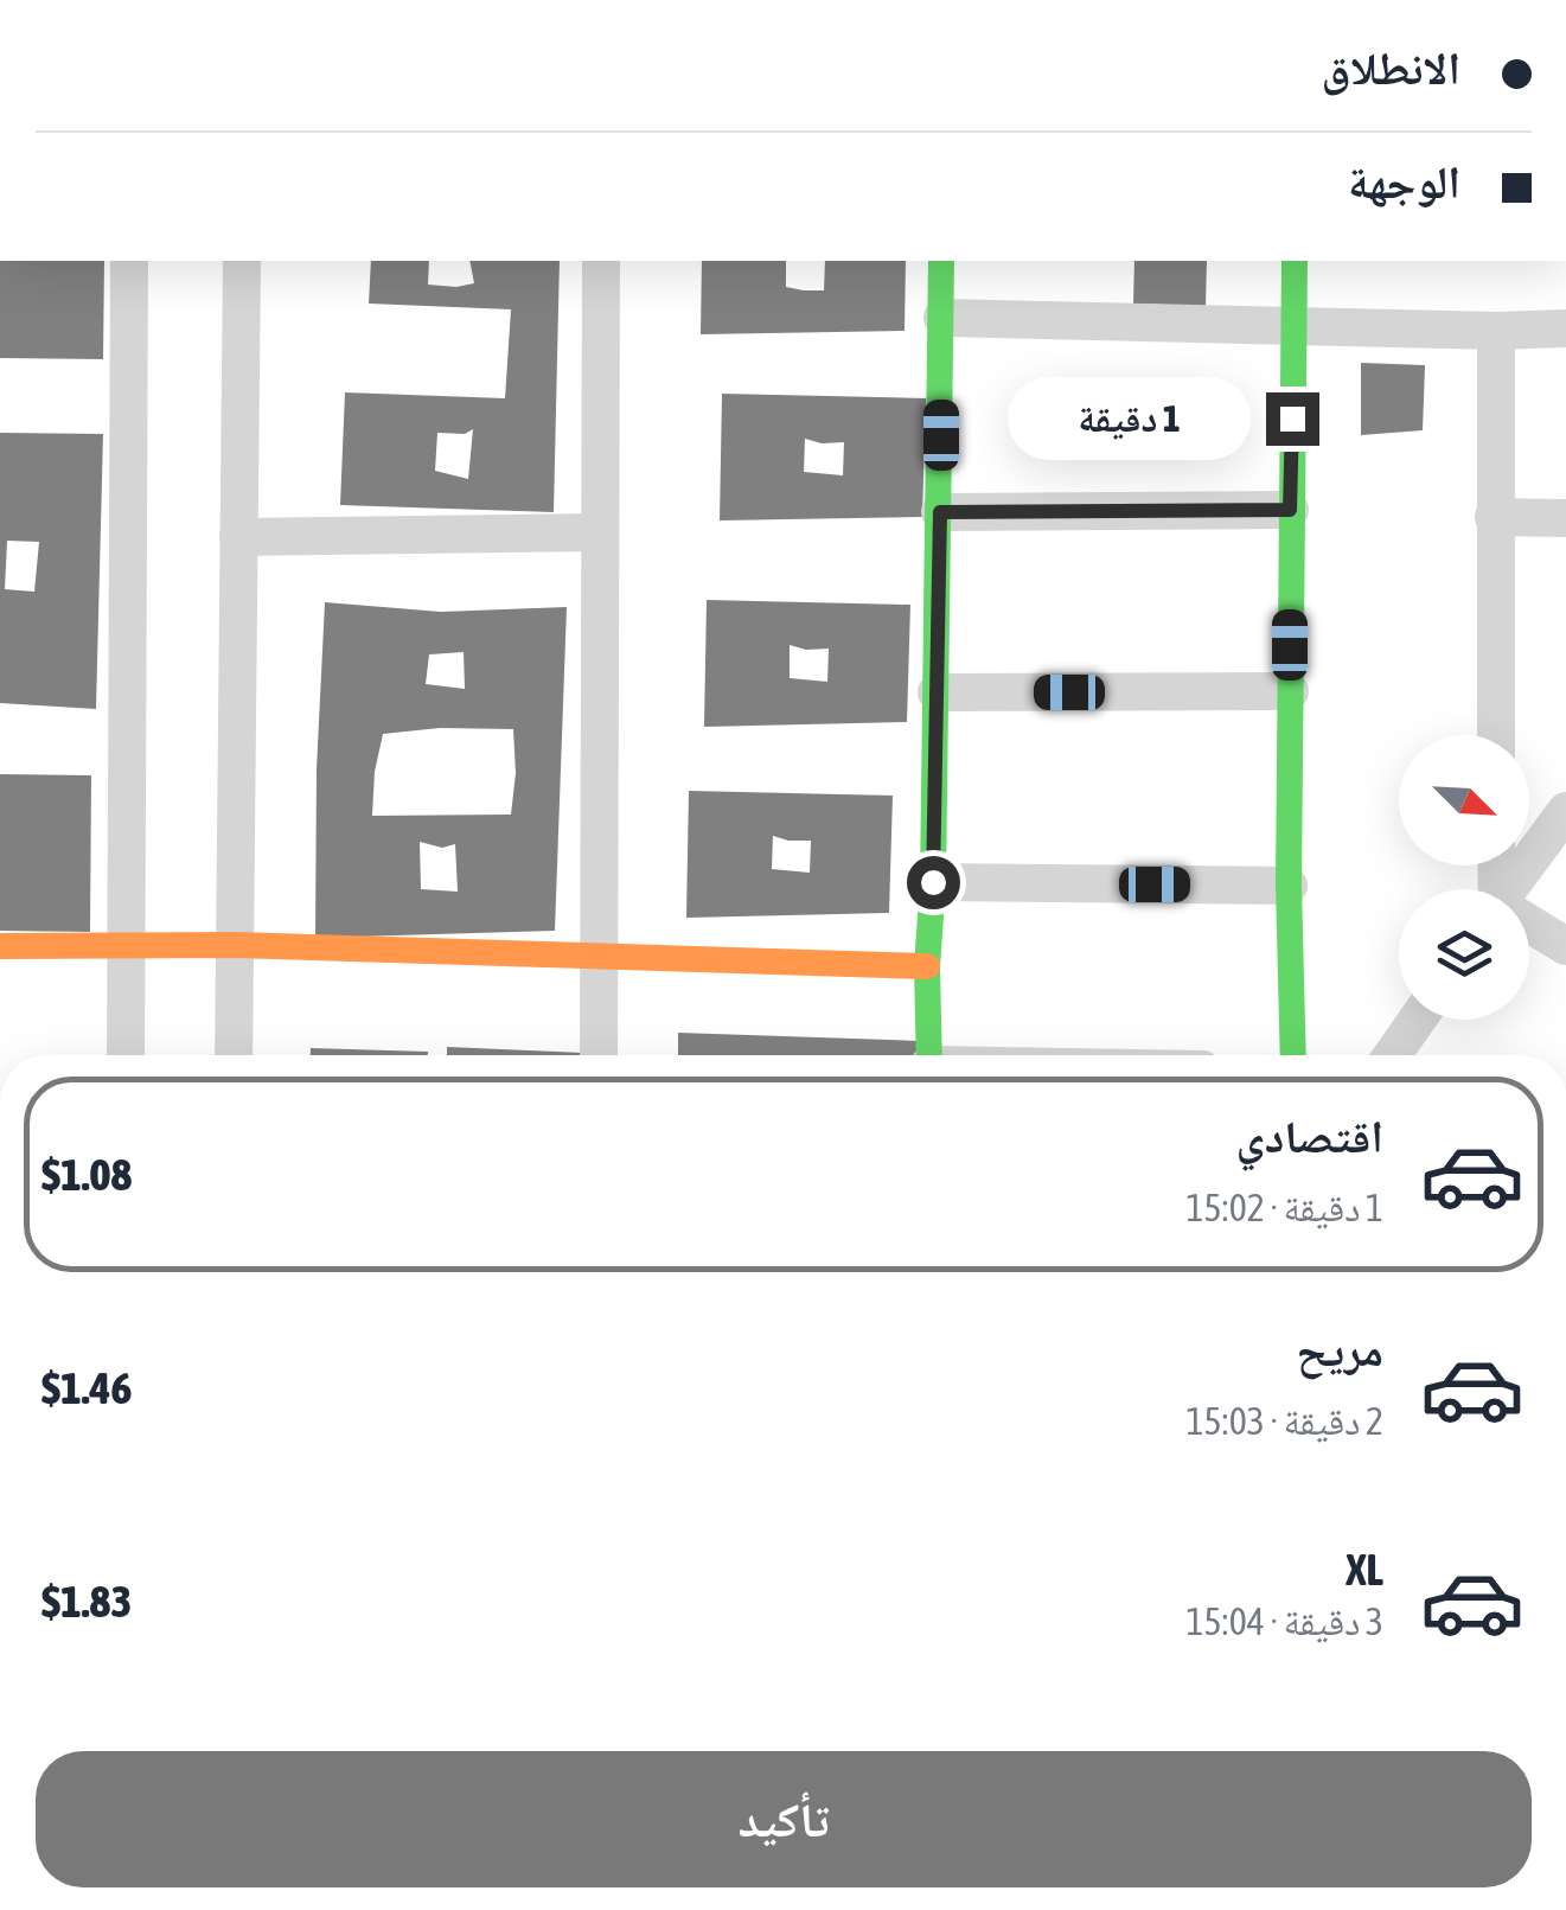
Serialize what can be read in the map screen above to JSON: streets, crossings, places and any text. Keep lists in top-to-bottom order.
{
  "north": "bottom right",
  "page": {
    "banner": ["الانطلاق", "الوجهة"],
    "bubble": "1 دقيقة",
    "list": [
      {
        "name": "اقتصادي",
        "note": "1 دقيقة · 15:02",
        "value": "$1.08"
      },
      {
        "name": "مريح",
        "note": "2 دقيقة · 15:03",
        "value": "$1.46"
      },
      {
        "name": "XL",
        "note": "3 دقيقة · 15:04",
        "value": "$1.83"
      }
    ],
    "buttons": "تأكيد"
  }
}
